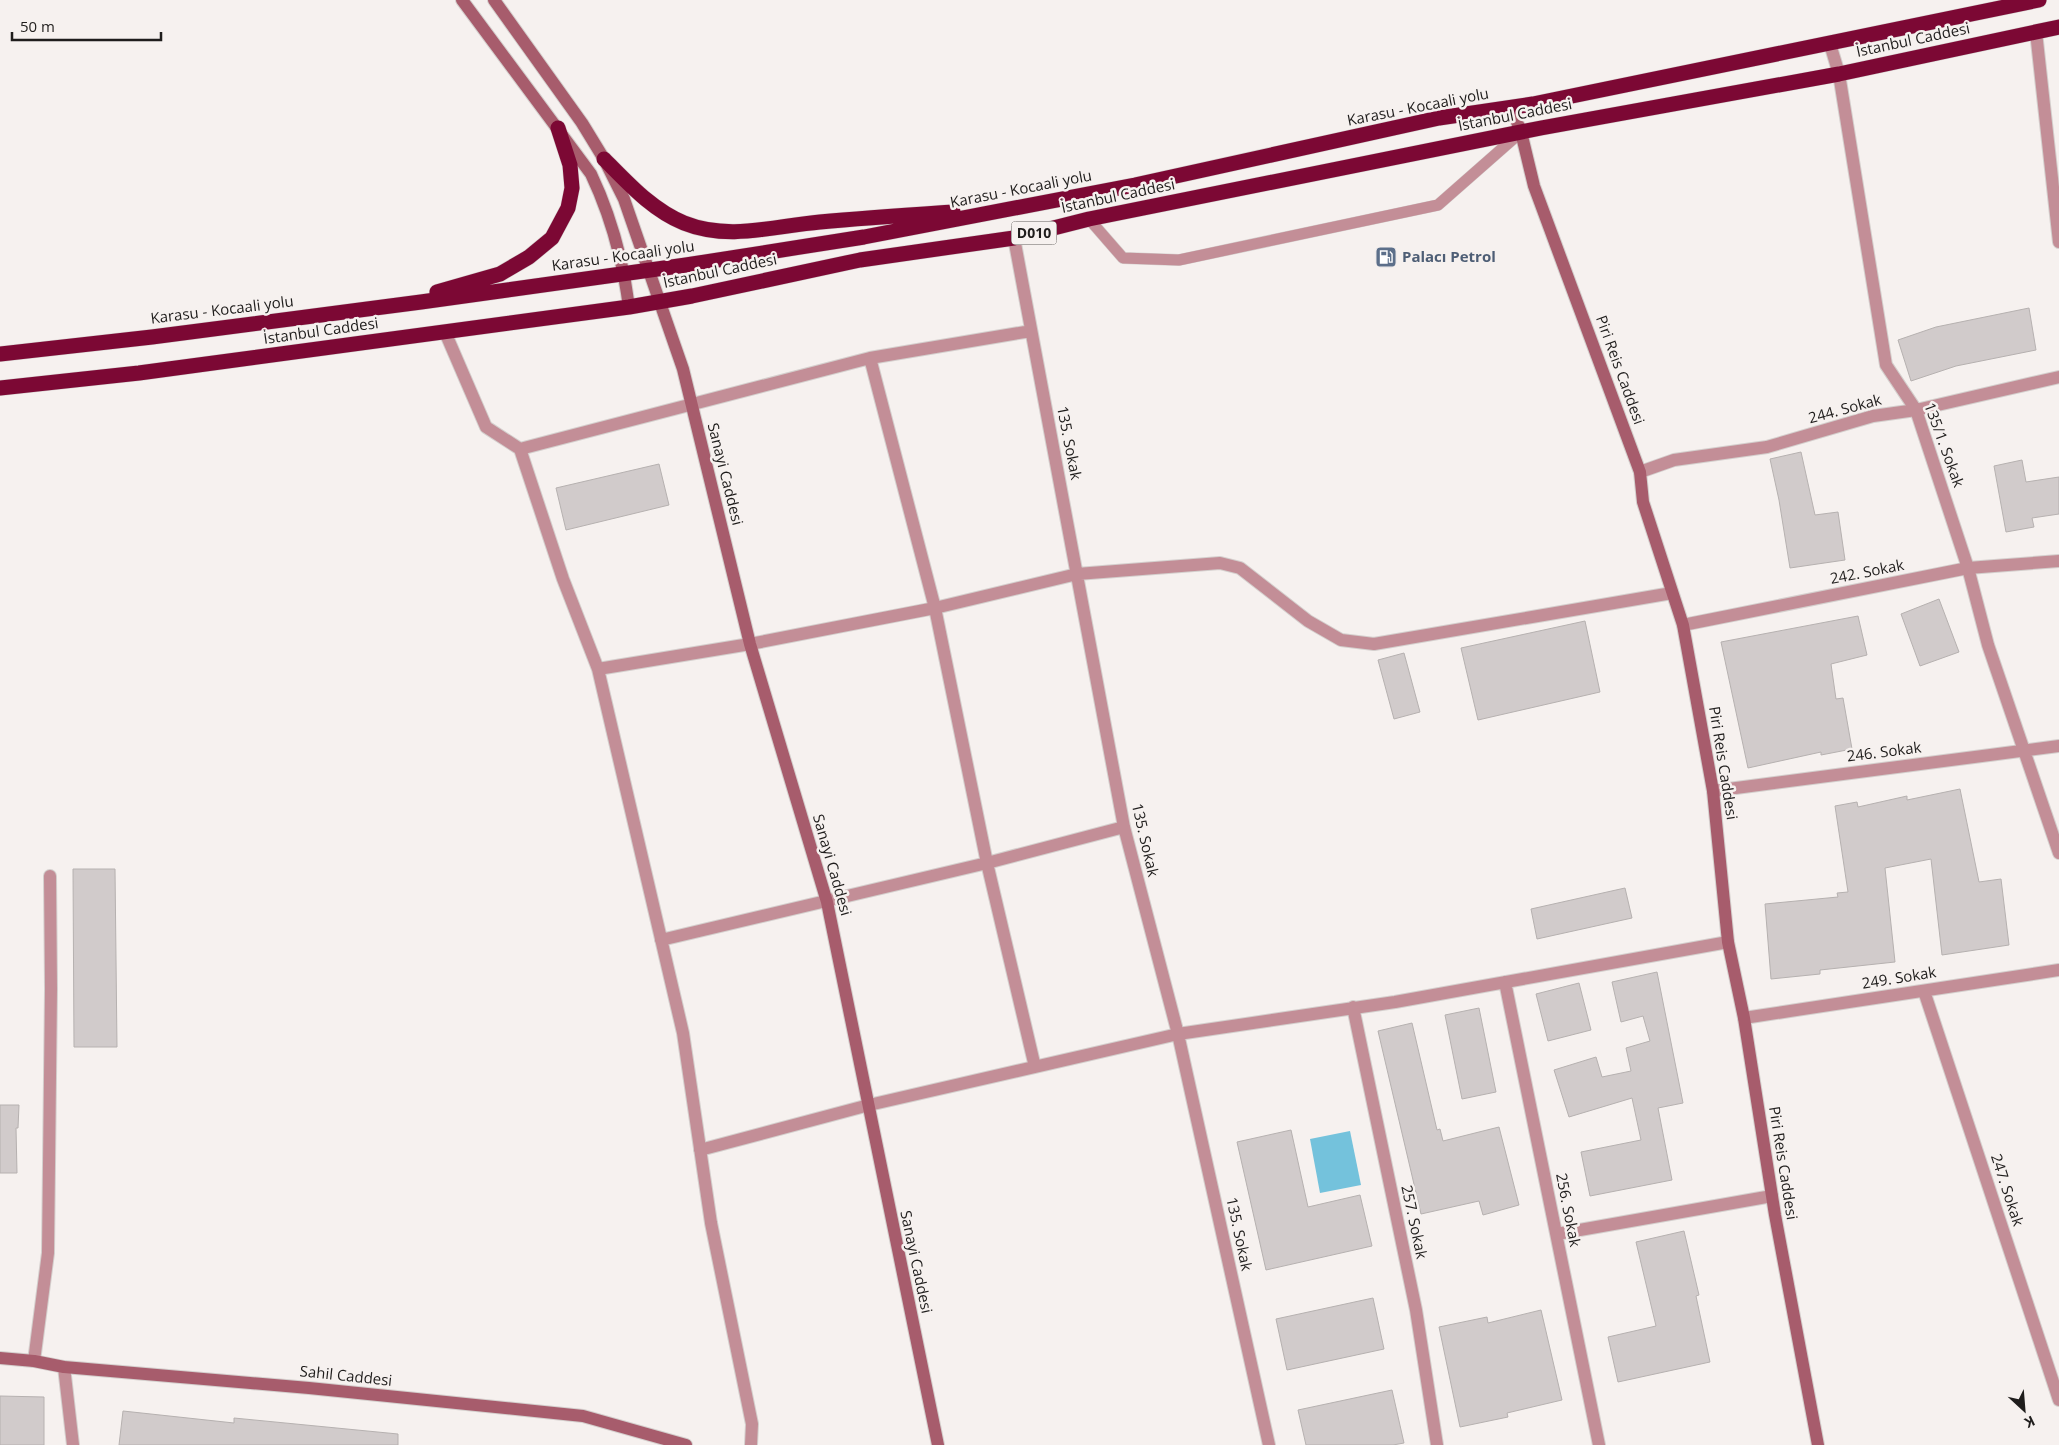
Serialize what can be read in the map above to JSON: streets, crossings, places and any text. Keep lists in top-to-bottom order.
{
  "streets": {
    "highway": ["İstanbul Caddesi", "Karasu - Kocaali yolu", "D010"],
    "street": [
      "Piri Reis Caddesi",
      "244. Sokak",
      "135. Sokak",
      "135/1. Sokak",
      "Sanayi Caddesi",
      "242. Sokak",
      "246. Sokak",
      "249. Sokak",
      "247. Sokak",
      "256. Sokak",
      "257. Sokak",
      "Sahil Caddesi"
    ]
  },
  "crossings": [
    ["İstanbul Caddesi", "Piri Reis Caddesi"],
    ["İstanbul Caddesi", "135. Sokak"],
    ["İstanbul Caddesi", "135/1. Sokak"],
    ["İstanbul Caddesi", "Sanayi Caddesi"],
    ["Karasu - Kocaali yolu", "Piri Reis Caddesi"],
    ["Karasu - Kocaali yolu", "135/1. Sokak"],
    ["Karasu - Kocaali yolu", "Sanayi Caddesi"],
    ["Piri Reis Caddesi", "244. Sokak"],
    ["Piri Reis Caddesi", "242. Sokak"],
    ["Piri Reis Caddesi", "246. Sokak"],
    ["Piri Reis Caddesi", "249. Sokak"],
    ["244. Sokak", "135/1. Sokak"],
    ["135/1. Sokak", "242. Sokak"],
    ["135/1. Sokak", "246. Sokak"],
    ["249. Sokak", "247. Sokak"]
  ],
  "places": {
    "fuel station": ["Palacı Petrol"]
  },
  "scale_bar": "50 m",
  "north": "bottom right"
}
